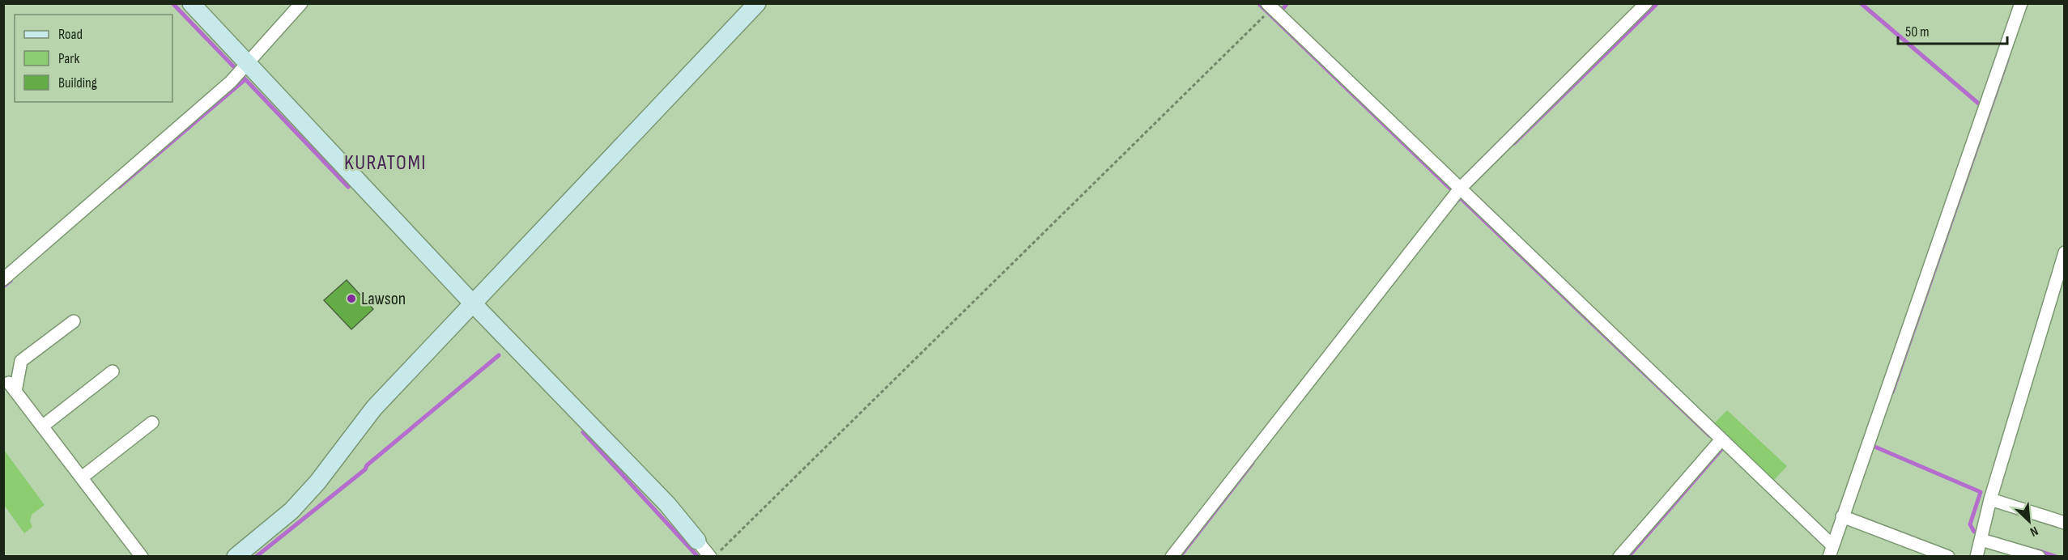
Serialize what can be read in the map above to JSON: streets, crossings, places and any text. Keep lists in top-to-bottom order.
{
  "districts": ["KURATOMI"],
  "places": ["Lawson"],
  "legend": ["Road", "Park", "Building"],
  "scale_bar": "50 m",
  "north": "bottom right"
}
